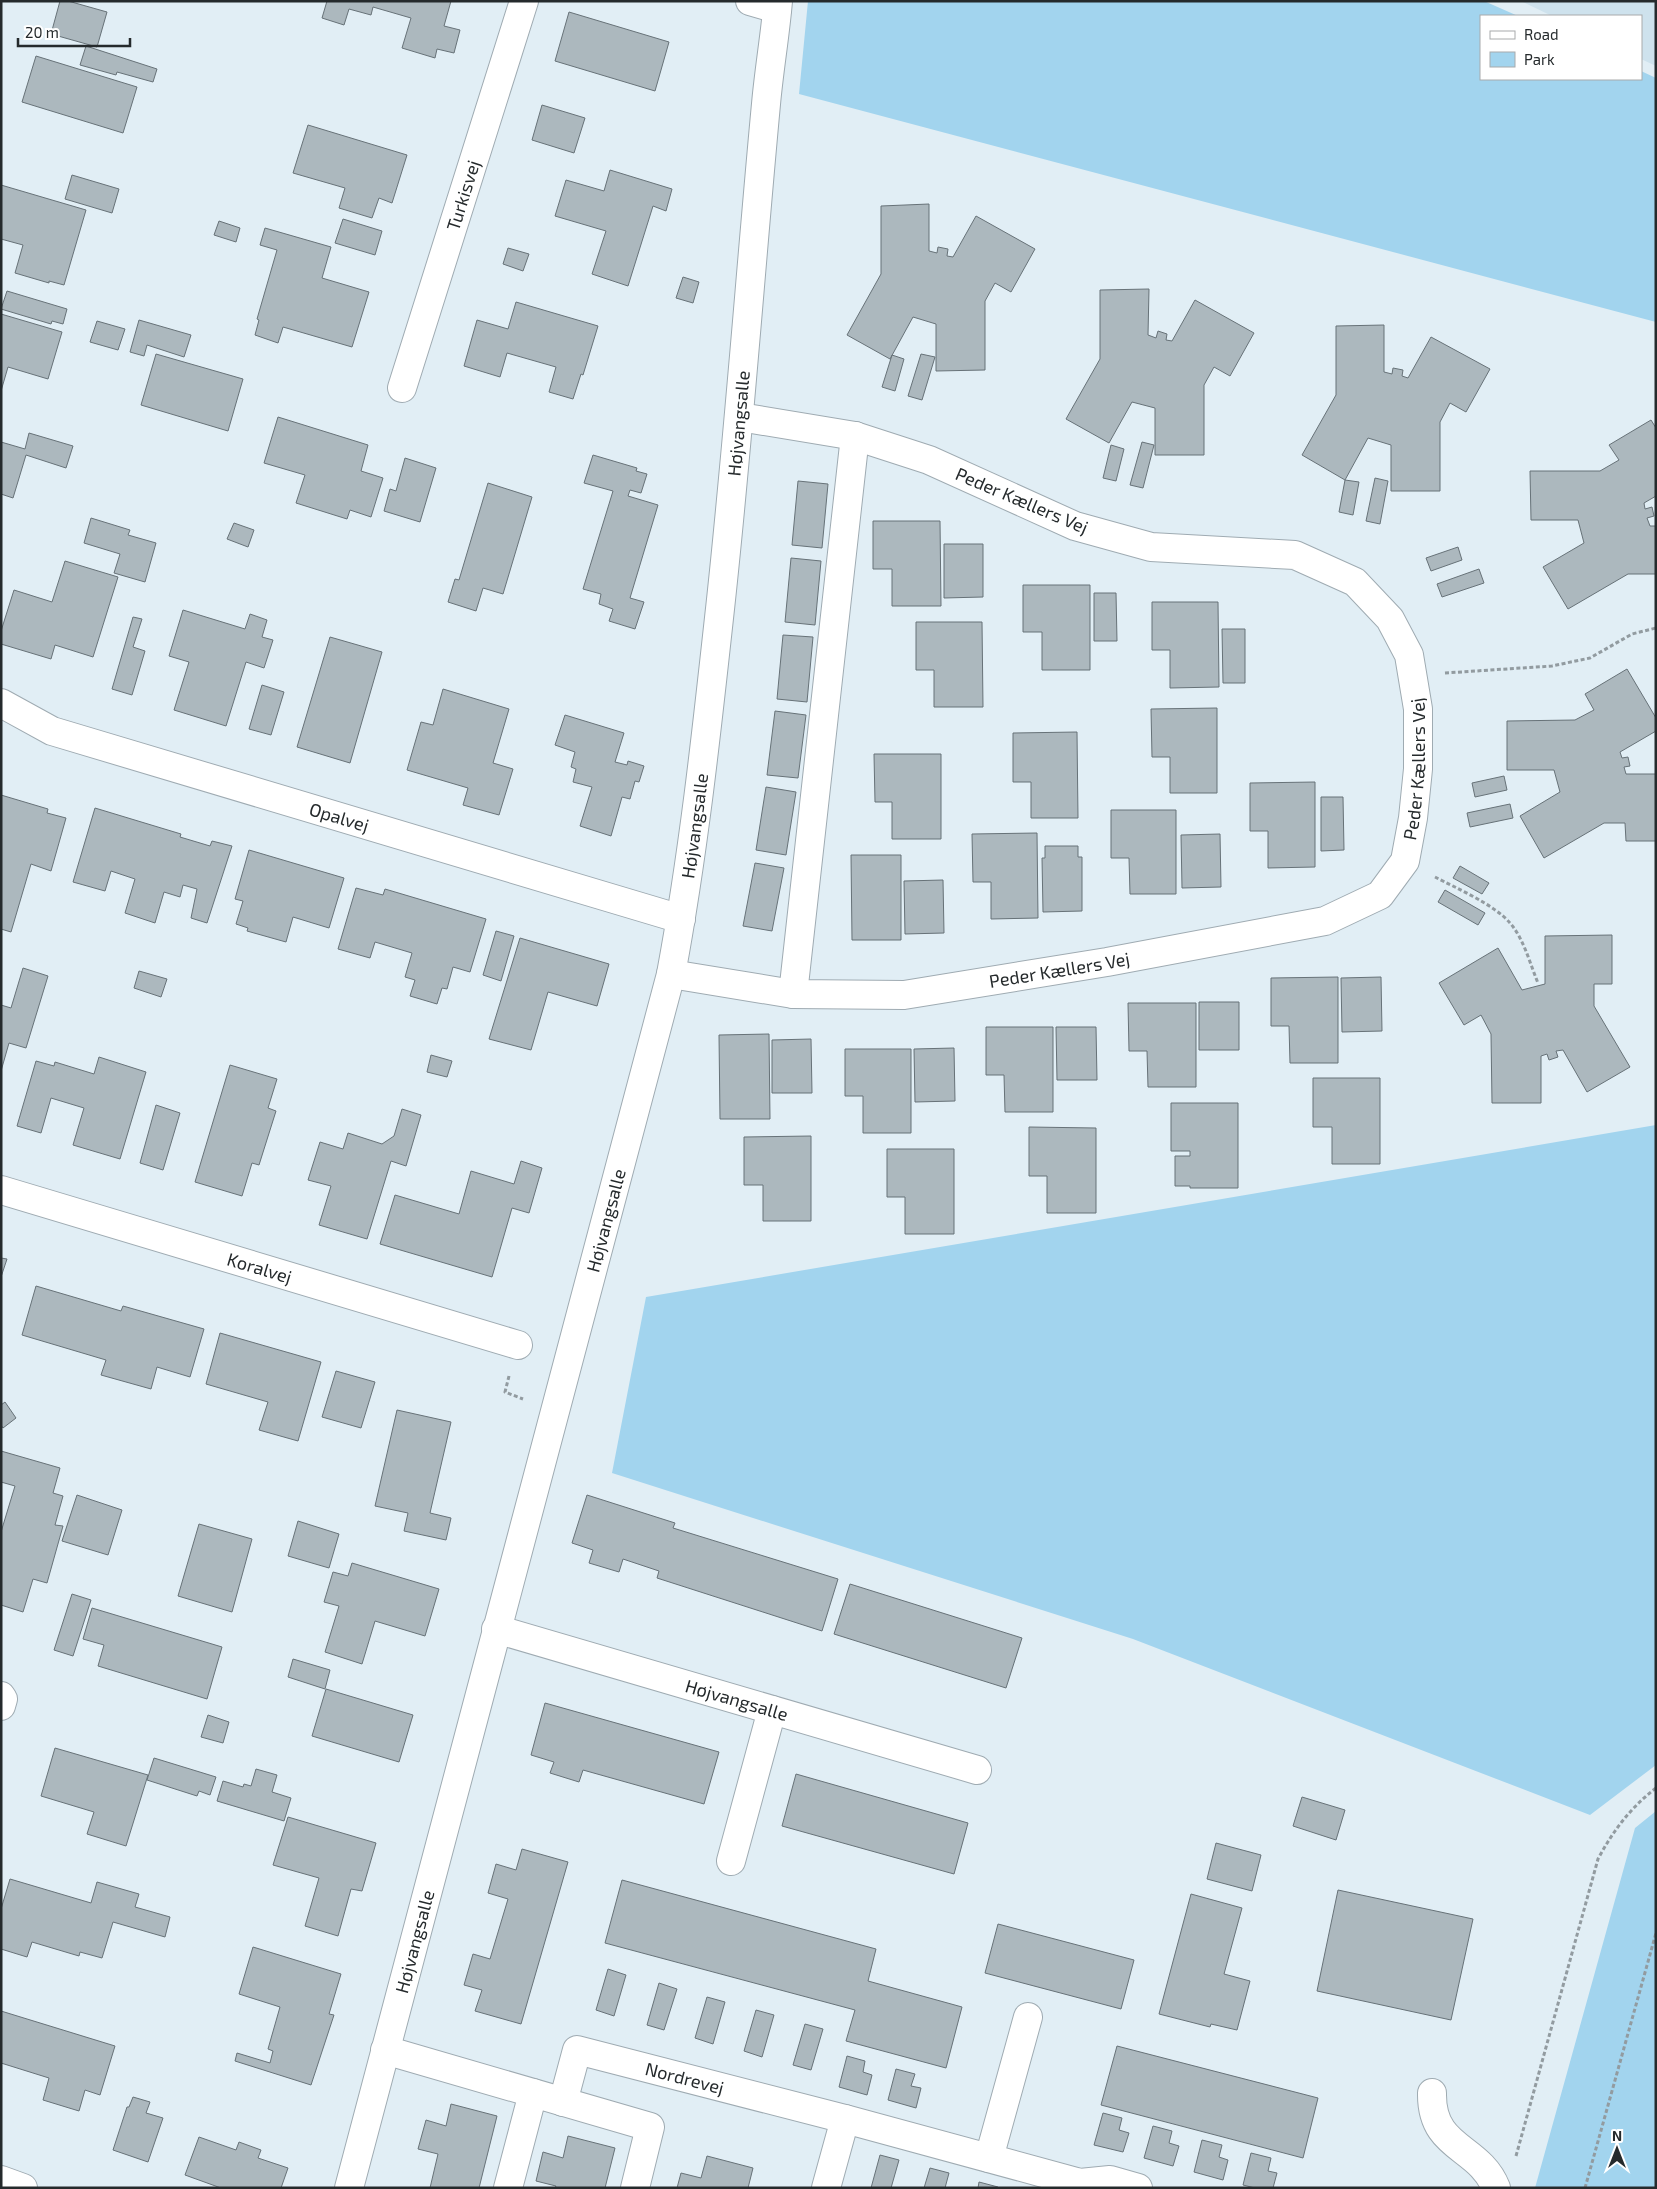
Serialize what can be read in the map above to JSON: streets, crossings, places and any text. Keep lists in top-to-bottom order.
{
  "streets": {
    "street": [
      "Turkisvej",
      "Højvangsalle",
      "Peder Kællers Vej",
      "Opalvej",
      "Koralvej",
      "Nordrevej"
    ]
  },
  "crossings": [
    ["Højvangsalle", "Peder Kællers Vej"],
    ["Højvangsalle", "Opalvej"]
  ],
  "legend": ["Road", "Park"],
  "scale_bar": "20 m",
  "north": "top"
}
